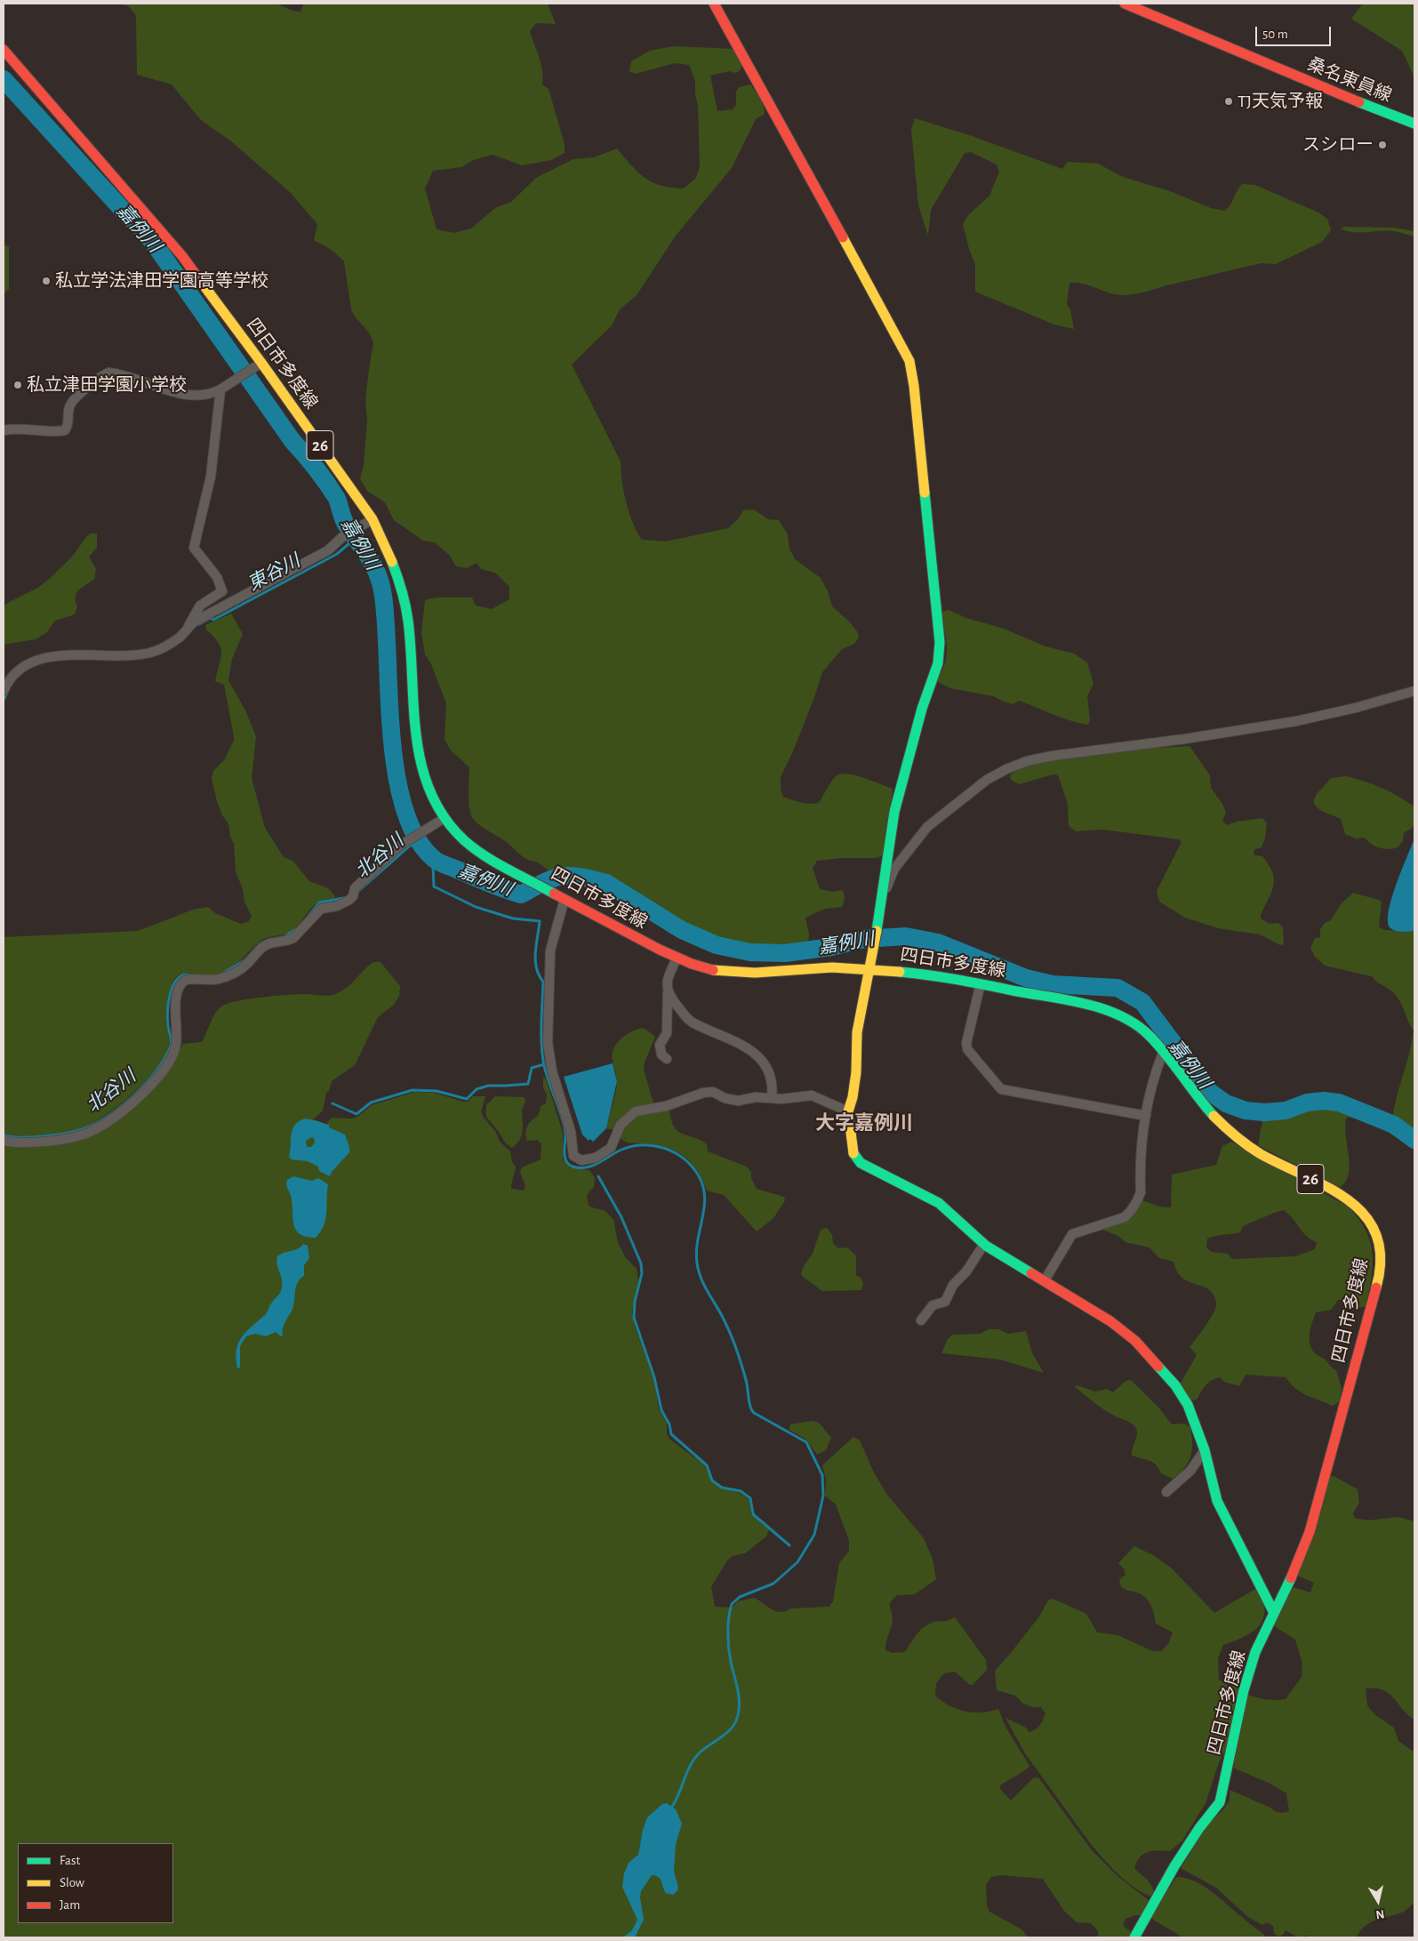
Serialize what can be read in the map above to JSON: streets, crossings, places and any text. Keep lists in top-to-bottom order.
{
  "streets": {
    "main road": ["桑名東員線", "四日市多度線", "26"]
  },
  "districts": ["大字嘉例川"],
  "water": ["嘉例川", "東谷川", "北谷川"],
  "places": [
    "TJ天気予報",
    "スシロー",
    "私立学法津田学園高等学校",
    "私立津田学園小学校"
  ],
  "legend": ["Fast", "Slow", "Jam"],
  "scale_bar": "50 m",
  "north": "bottom"
}
